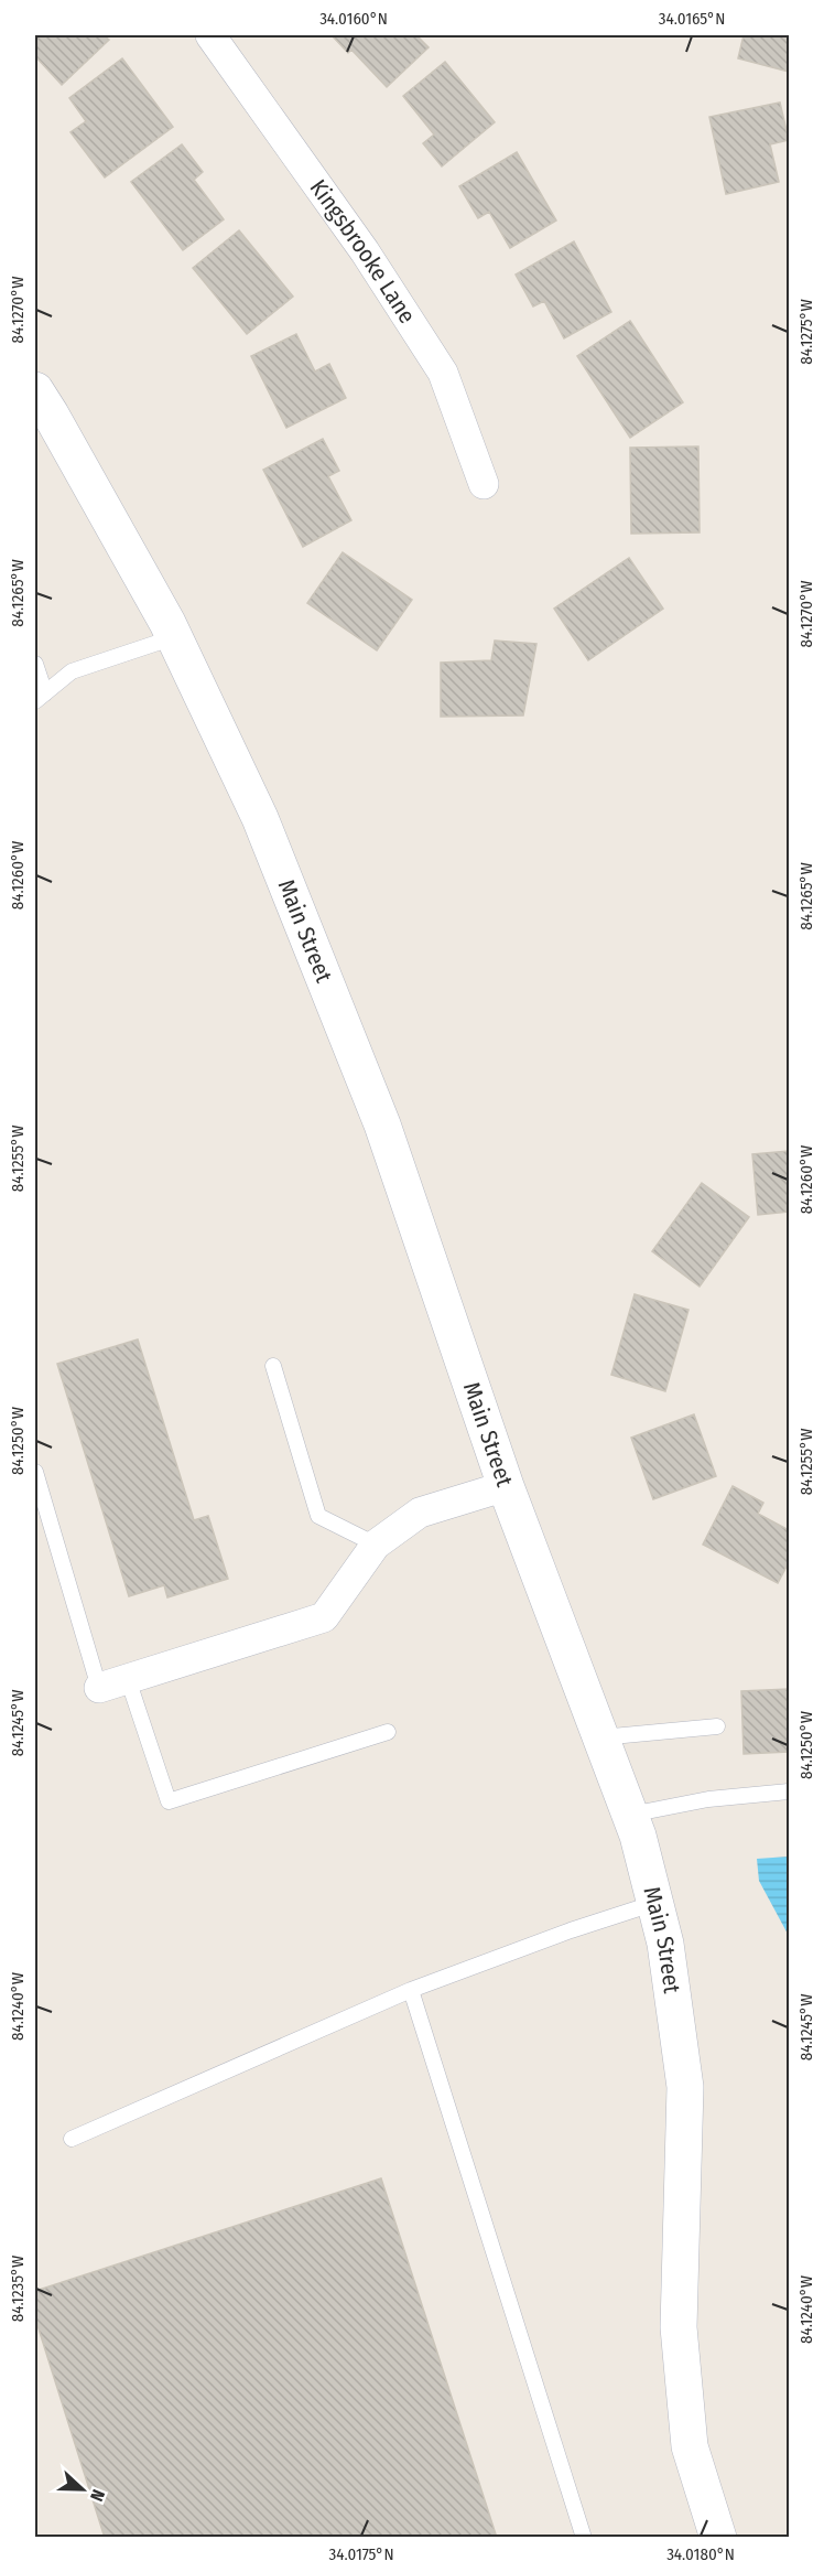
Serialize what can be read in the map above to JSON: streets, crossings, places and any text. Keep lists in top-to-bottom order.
{
  "streets": {
    "street": ["Kingsbrooke Lane", "Main Street"]
  },
  "north": "right",
  "coordinates": [
    "34.0160°N",
    "34.0165°N",
    "84.1270°W",
    "84.1275°W",
    "84.1265°W",
    "84.1260°W",
    "84.1255°W",
    "84.1250°W",
    "84.1245°W",
    "84.1240°W",
    "84.1235°W",
    "34.0175°N",
    "34.0180°N"
  ]
}
